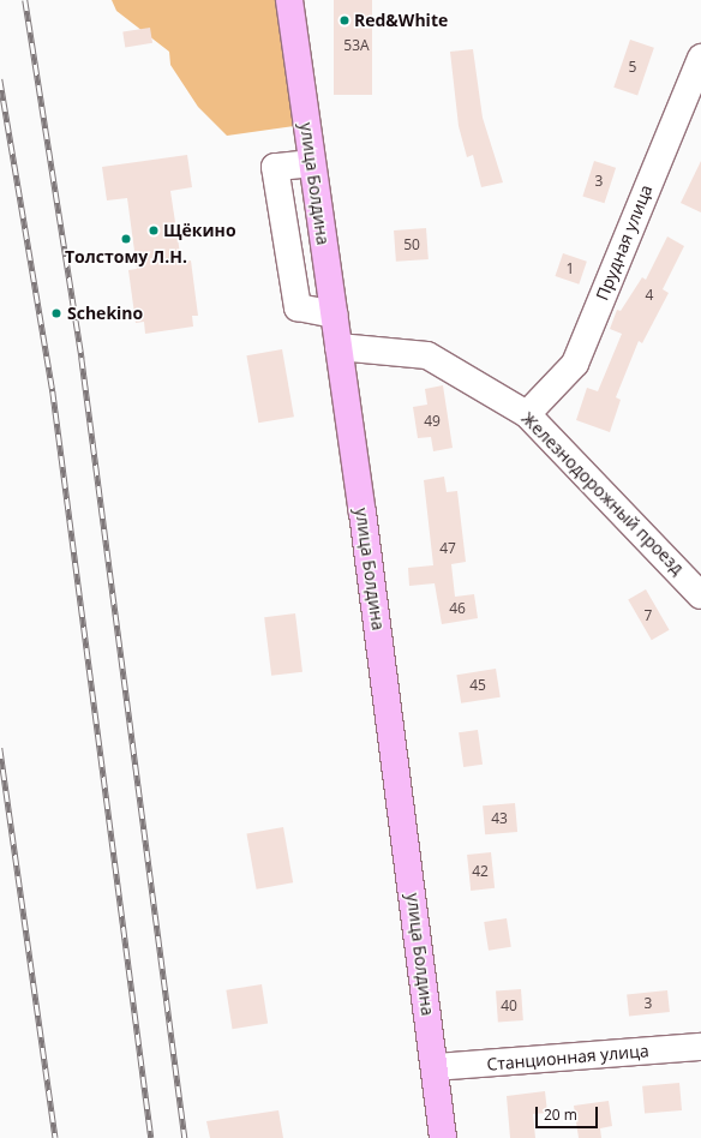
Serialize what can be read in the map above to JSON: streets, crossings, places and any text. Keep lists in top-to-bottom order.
{
  "streets": {
    "main road": ["улица Болдина"],
    "street": ["Прудная улица", "Железнодорожный проезд", "Станционная улица"]
  },
  "crossings": [
    ["улица Болдина", "Железнодорожный проезд"],
    ["улица Болдина", "Станционная улица"],
    ["Прудная улица", "Железнодорожный проезд"]
  ],
  "places": [
    "Red&White",
    "Щёкино",
    "Толстому Л.Н.",
    "Schekino"
  ],
  "house_numbers": [
    "53А",
    "5",
    "3",
    "50",
    "1",
    "4",
    "49",
    "47",
    "46",
    "7",
    "45",
    "43",
    "42",
    "3",
    "40"
  ],
  "scale_bar": "20 m"
}
